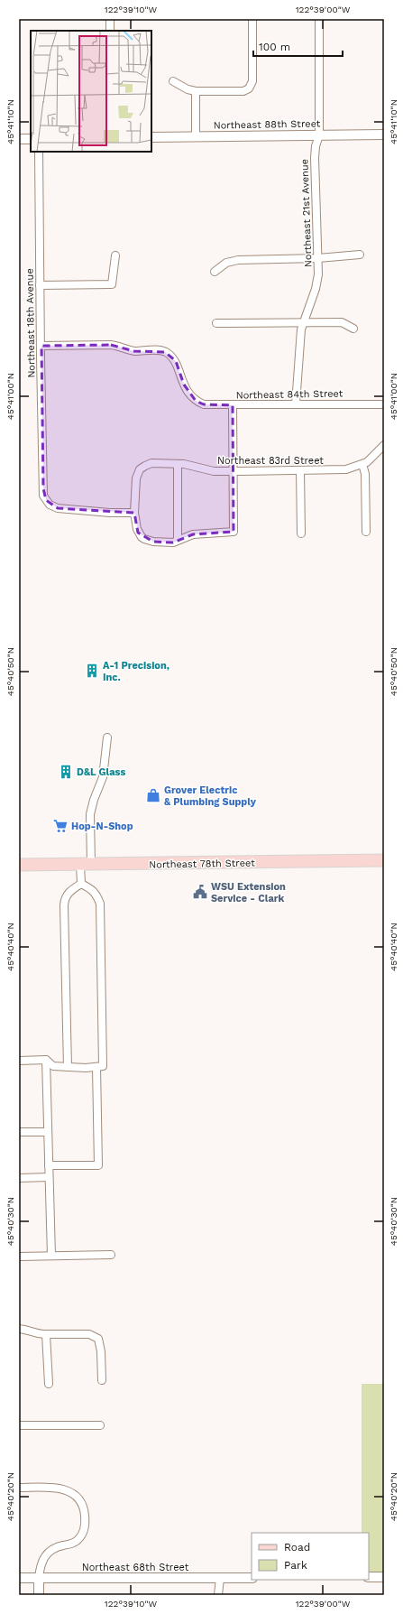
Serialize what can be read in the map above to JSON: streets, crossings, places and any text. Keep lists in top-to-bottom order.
{
  "streets": {
    "main road": ["Northeast 78th Street"],
    "street": [
      "Northeast 88th Street",
      "Northeast 21st Avenue",
      "Northeast 18th Avenue",
      "Northeast 84th Street",
      "Northeast 83rd Street",
      "Northeast 68th Street"
    ]
  },
  "crossings": [
    ["Northeast 88th Street", "Northeast 21st Avenue"],
    ["Northeast 21st Avenue", "Northeast 84th Street"],
    ["Northeast 18th Avenue", "Northeast 84th Street"],
    ["Northeast 18th Avenue", "Northeast 83rd Street"]
  ],
  "places": {
    "building": ["A-1 Precision, Inc.", "D&L Glass"],
    "shop": ["Grover Electric & Plumbing Supply"],
    "supermarket": ["Hop-N-Shop"],
    "public building": ["WSU Extension Service - Clark"]
  },
  "legend": ["Road", "Park"],
  "scale_bar": "100 m",
  "coordinates": [
    "122°39'10\"W",
    "122°39'00\"W",
    "45°41'10\"N",
    "45°41'00\"N",
    "45°40'50\"N",
    "45°40'40\"N",
    "45°40'30\"N",
    "45°40'20\"N"
  ]
}
